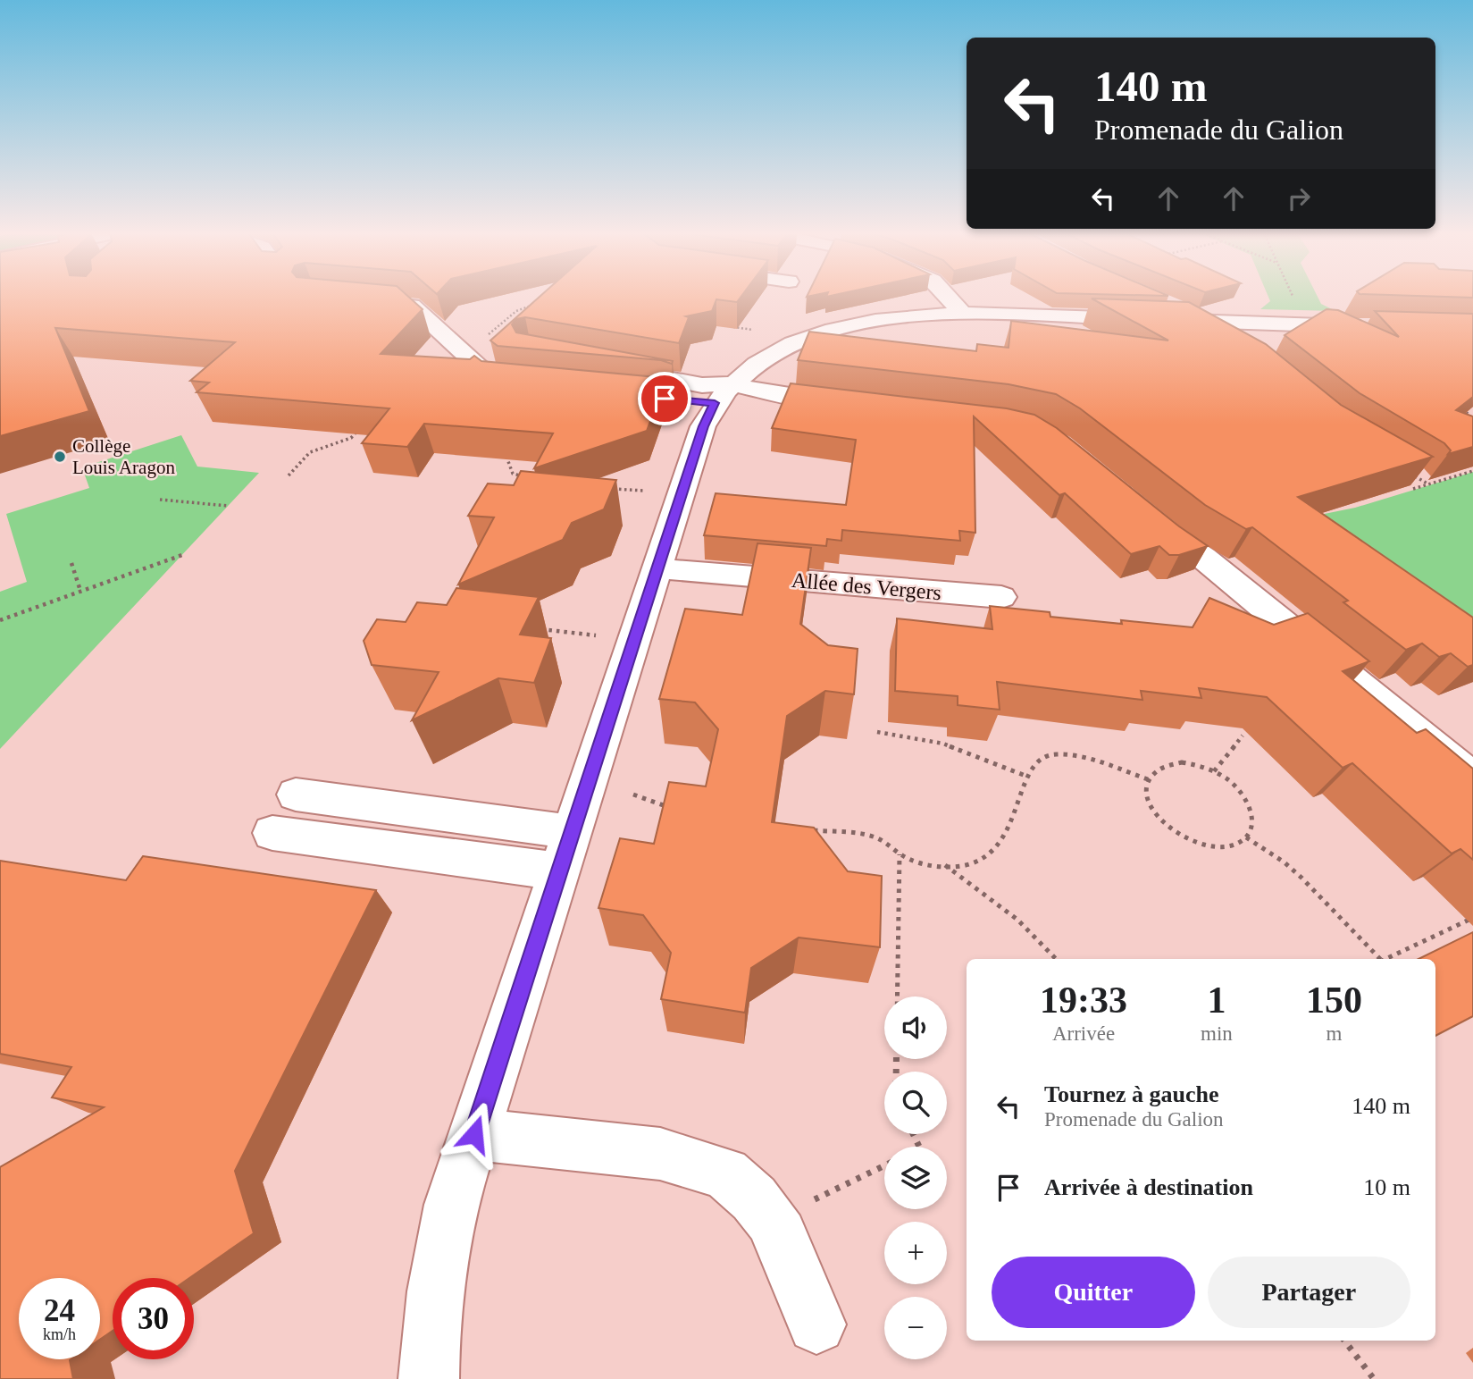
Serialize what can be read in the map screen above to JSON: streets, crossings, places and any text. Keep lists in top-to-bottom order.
{
  "streets": {
    "street": ["Allée des Vergers"]
  },
  "places": ["Collège Louis Aragon"],
  "page": {
    "turn": ["140 m", "Promenade du Galion"],
    "eta": [
      "19:33",
      "Arrivée",
      "1",
      "min",
      "150",
      "m"
    ],
    "map_buttons": ["+", "−"],
    "list": [
      {
        "name": "Tournez à gauche",
        "note": "Promenade du Galion",
        "value": "140 m"
      },
      {
        "name": "Arrivée à destination",
        "value": "10 m"
      }
    ],
    "buttons": ["Quitter", "Partager"],
    "speed": "24 km/h",
    "limit": "30"
  }
}
